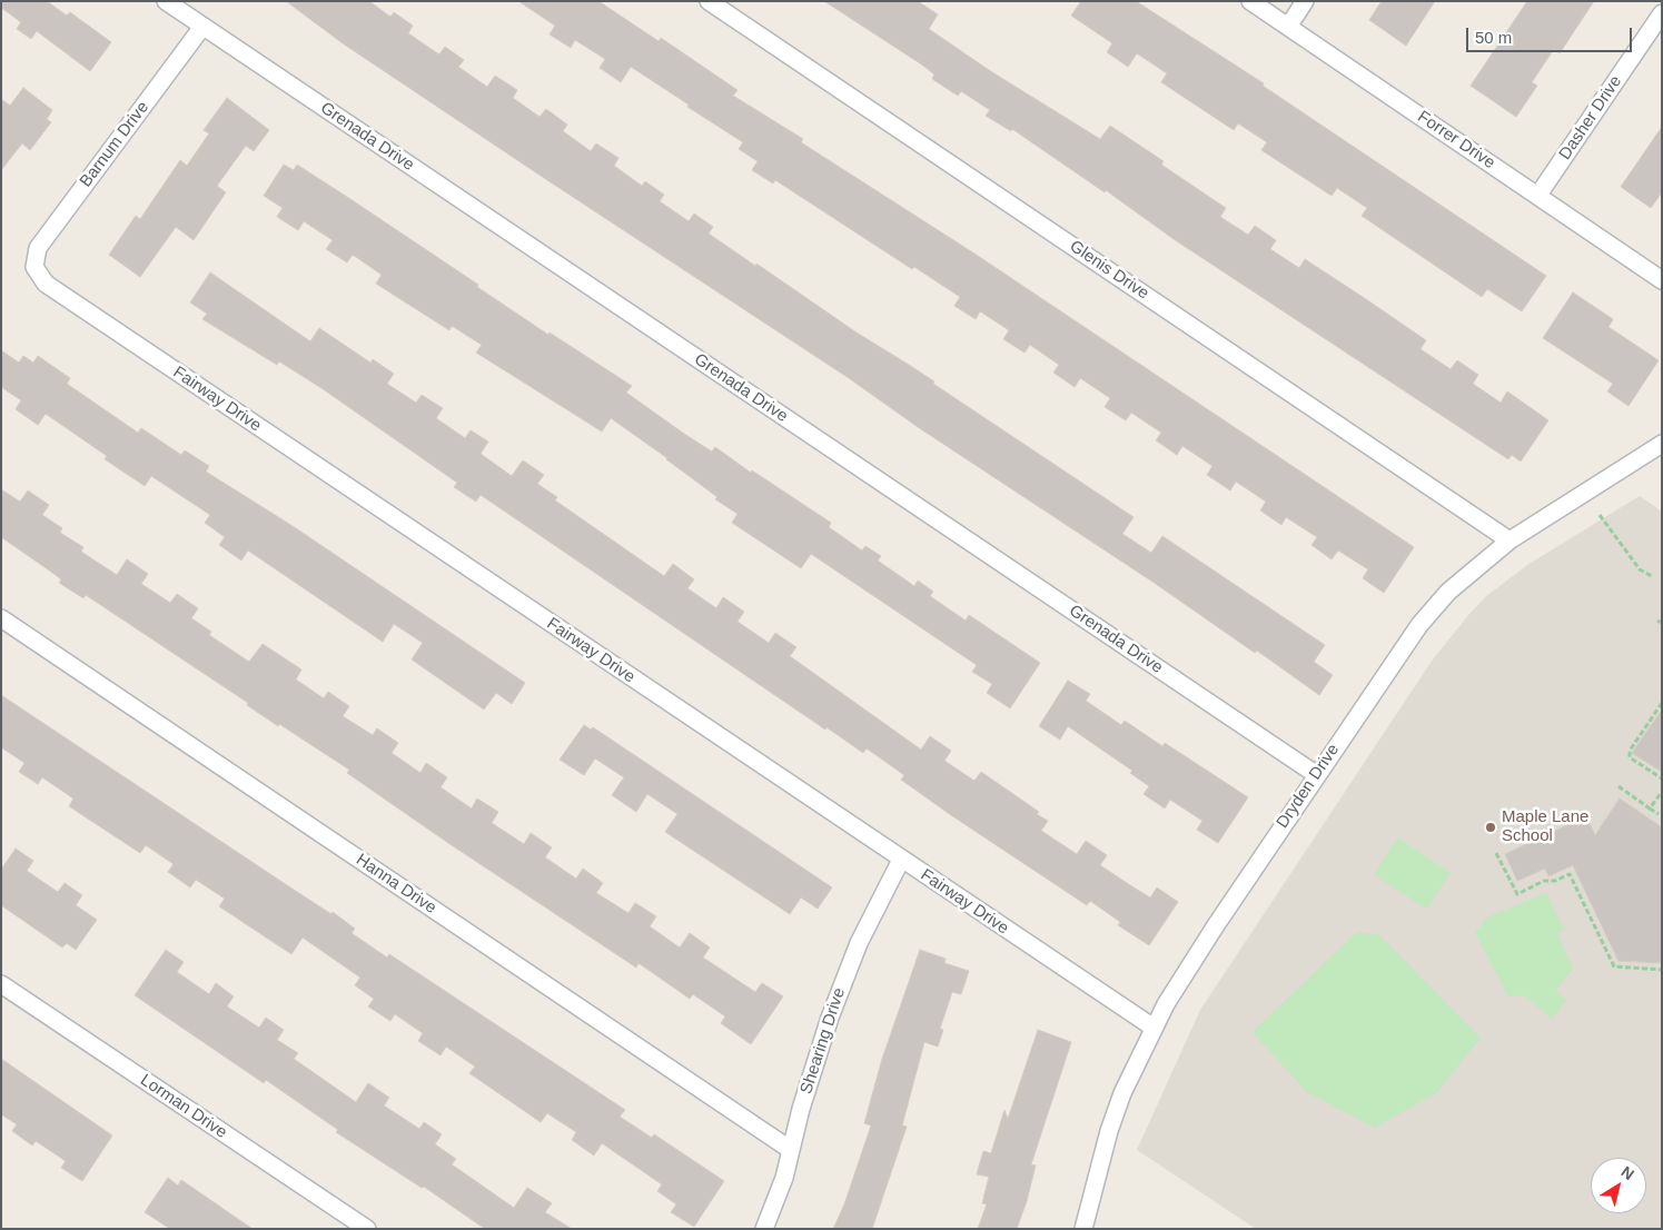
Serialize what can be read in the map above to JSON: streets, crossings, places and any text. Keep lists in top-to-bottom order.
{
  "streets": {
    "street": [
      "Dasher Drive",
      "Grenada Drive",
      "Forrer Drive",
      "Barnum Drive",
      "Glenis Drive",
      "Fairway Drive",
      "Dryden Drive",
      "Hanna Drive",
      "Shearing Drive",
      "Lorman Drive"
    ]
  },
  "crossings": [
    ["Dasher Drive", "Forrer Drive"],
    ["Grenada Drive", "Barnum Drive"],
    ["Grenada Drive", "Dryden Drive"],
    ["Barnum Drive", "Fairway Drive"],
    ["Glenis Drive", "Dryden Drive"],
    ["Fairway Drive", "Dryden Drive"],
    ["Fairway Drive", "Shearing Drive"],
    ["Hanna Drive", "Shearing Drive"]
  ],
  "places": ["Maple Lane School"],
  "scale_bar": "50 m",
  "north": "top right"
}
